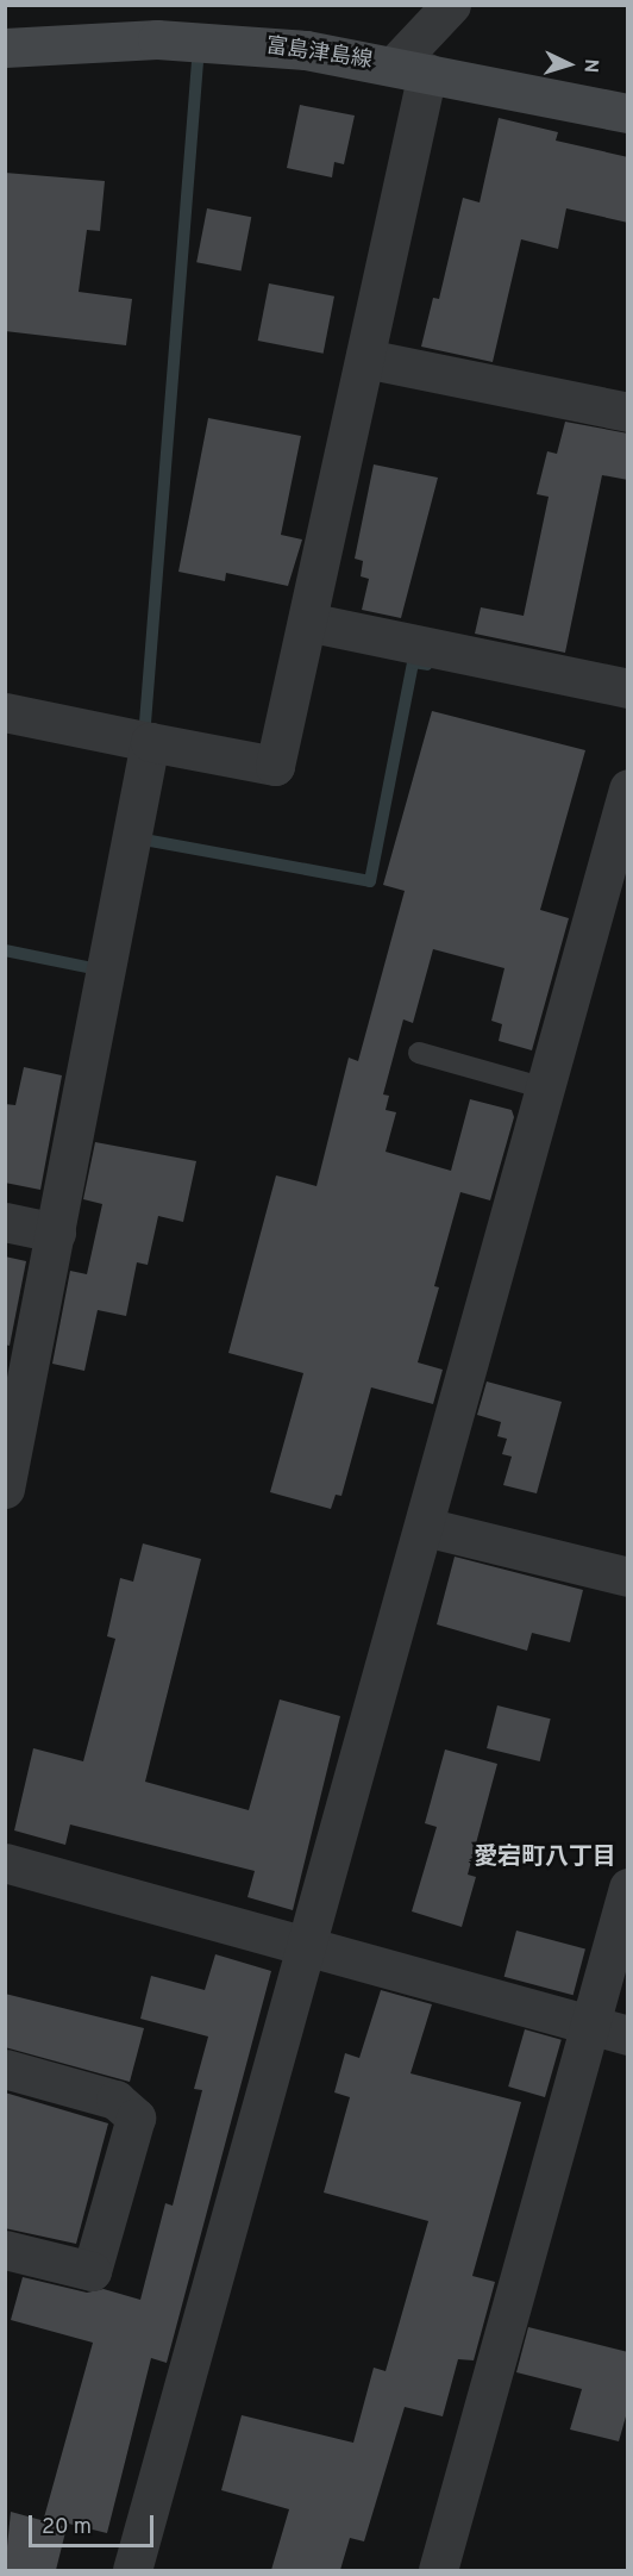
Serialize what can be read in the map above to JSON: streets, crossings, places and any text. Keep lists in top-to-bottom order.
{
  "streets": {
    "main road": ["富島津島線"]
  },
  "districts": ["愛宕町八丁目"],
  "scale_bar": "20 m",
  "north": "right"
}
